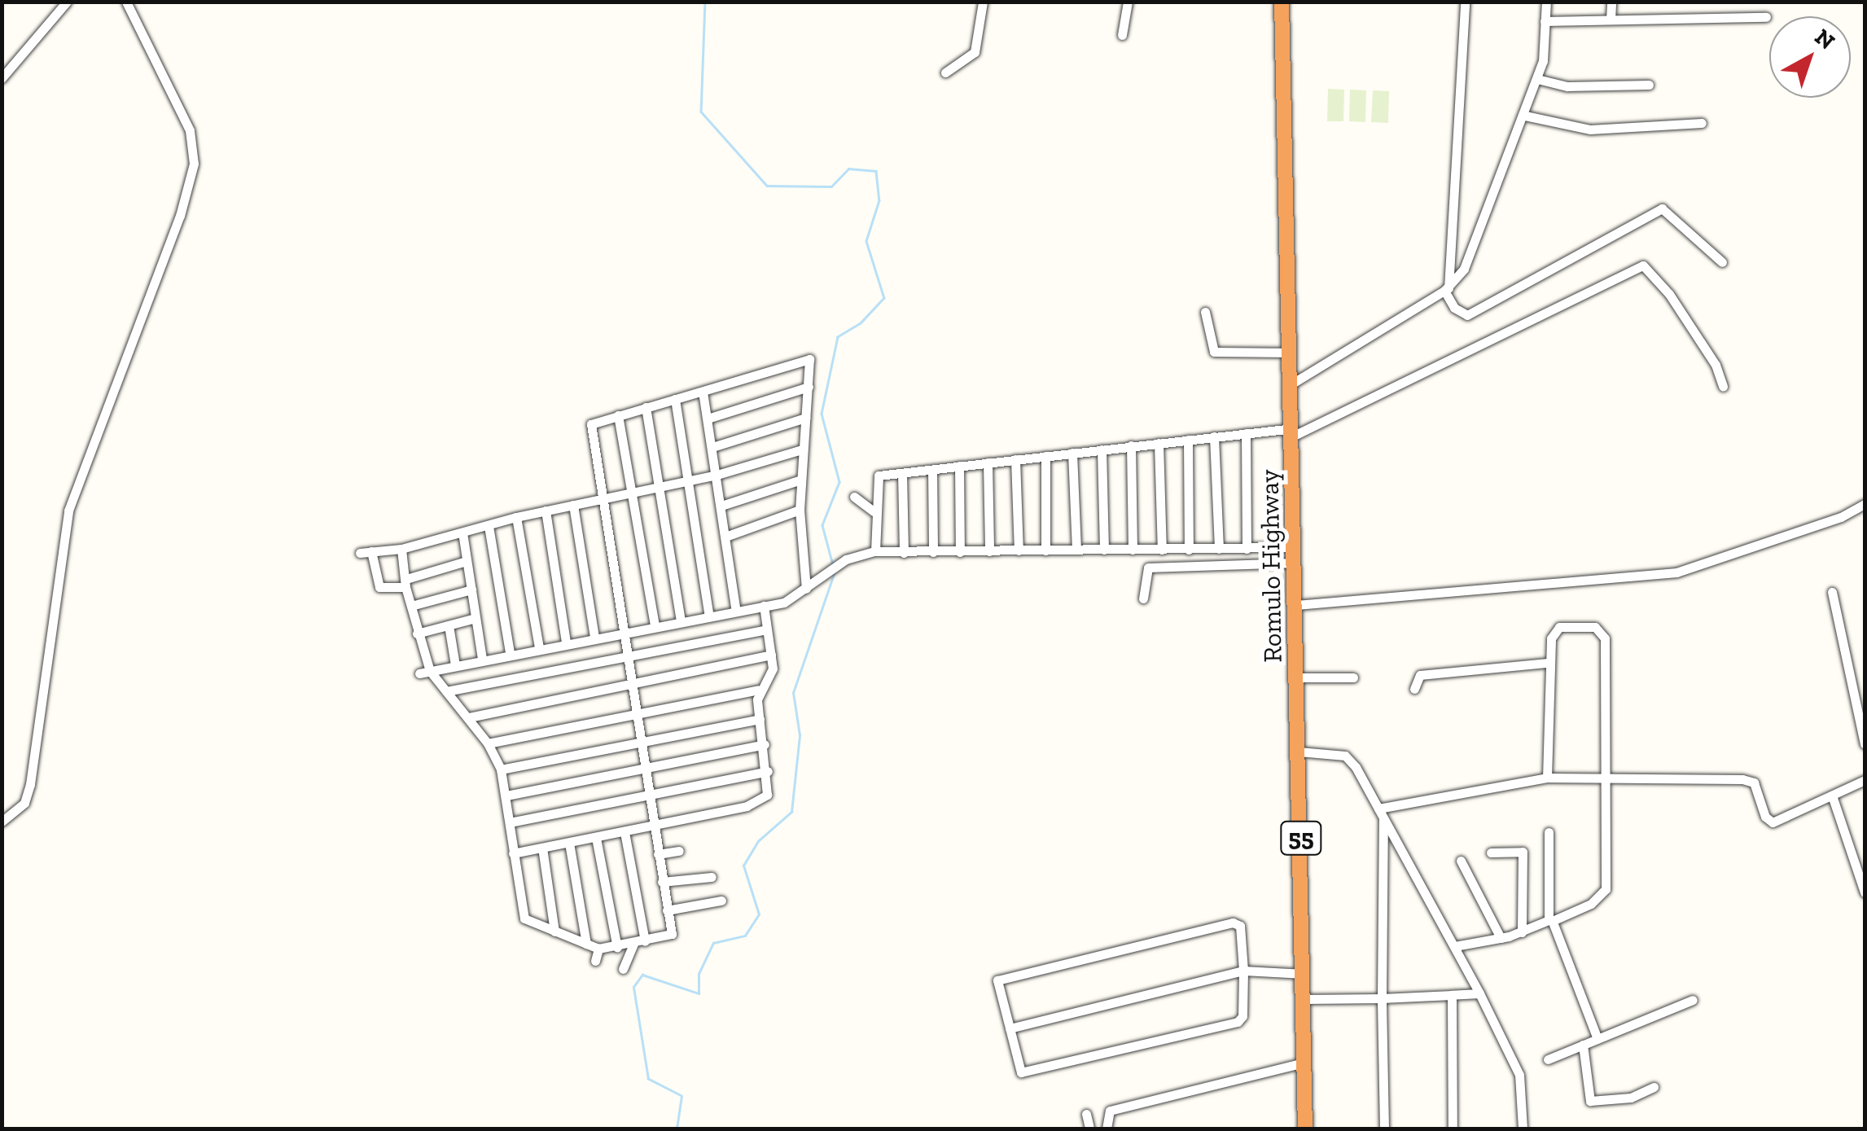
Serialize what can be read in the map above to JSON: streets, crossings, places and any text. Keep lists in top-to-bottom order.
{
  "streets": {
    "highway": ["Romulo Highway", "55"]
  },
  "north": "top right"
}
